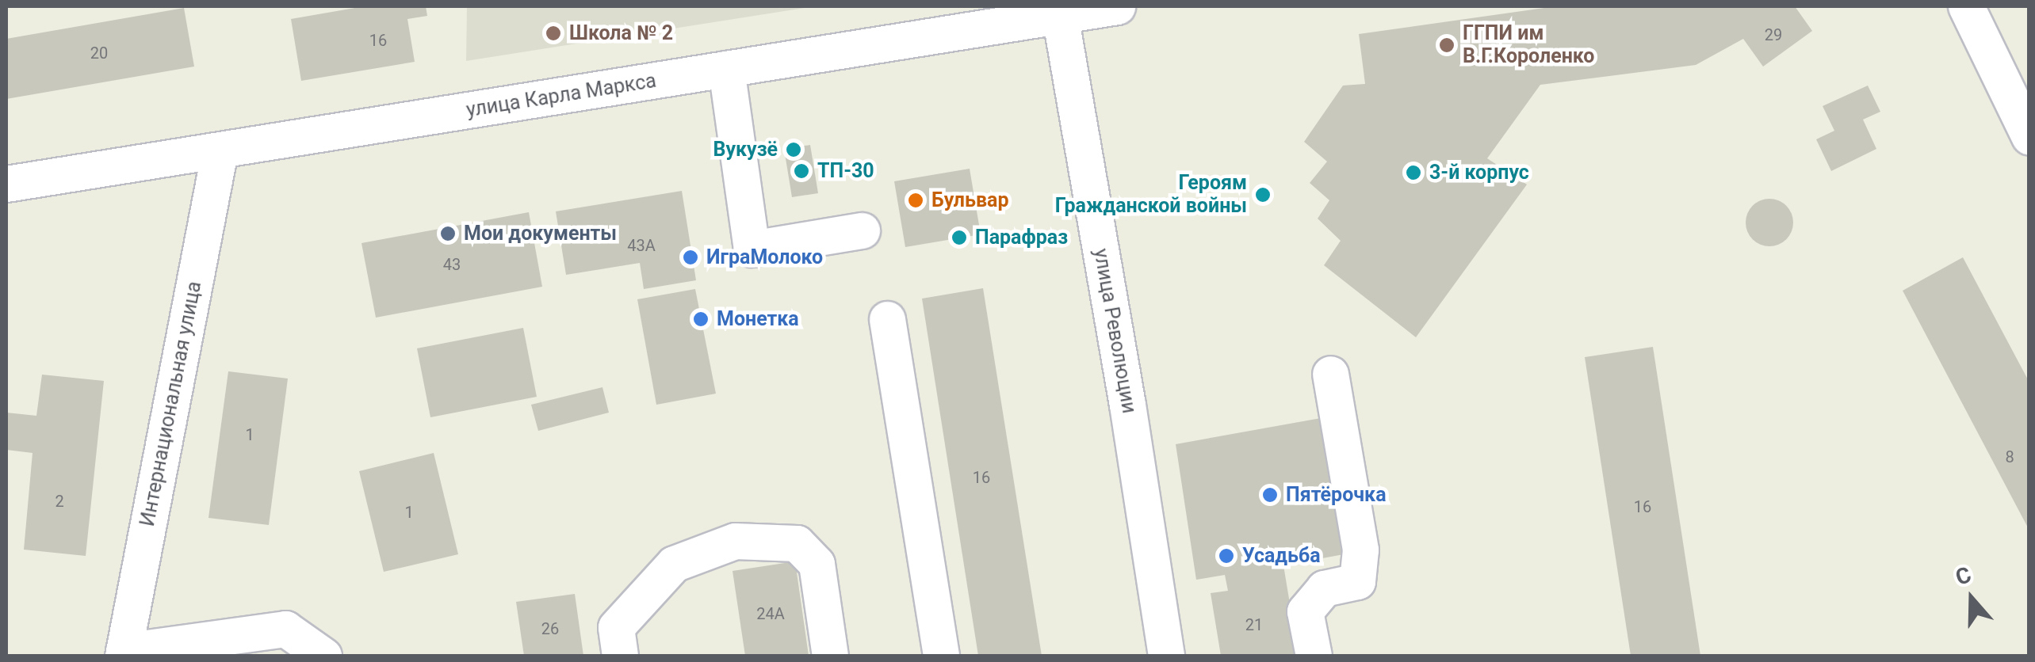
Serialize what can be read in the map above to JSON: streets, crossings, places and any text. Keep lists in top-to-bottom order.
{
  "streets": {
    "street": ["улица Карла Маркса", "улица Революции", "Интернациональная улица"]
  },
  "crossings": [
    ["улица Карла Маркса", "улица Революции"],
    ["улица Карла Маркса", "Интернациональная улица"]
  ],
  "places": [
    "Школа № 2",
    "ГГПИ им В.Г.Короленко",
    "Вукузё",
    "ТП-30",
    "3-й корпус",
    "Героям Гражданской войны",
    "Бульвар",
    "Мои документы",
    "Парафраз",
    "ИграМолоко",
    "Монетка",
    "Пятёрочка",
    "Усадьба"
  ],
  "house_numbers": [
    "29",
    "16",
    "20",
    "43А",
    "43",
    "1",
    "8",
    "16",
    "2",
    "16",
    "1",
    "24А",
    "21",
    "26"
  ],
  "north": "top"
}
